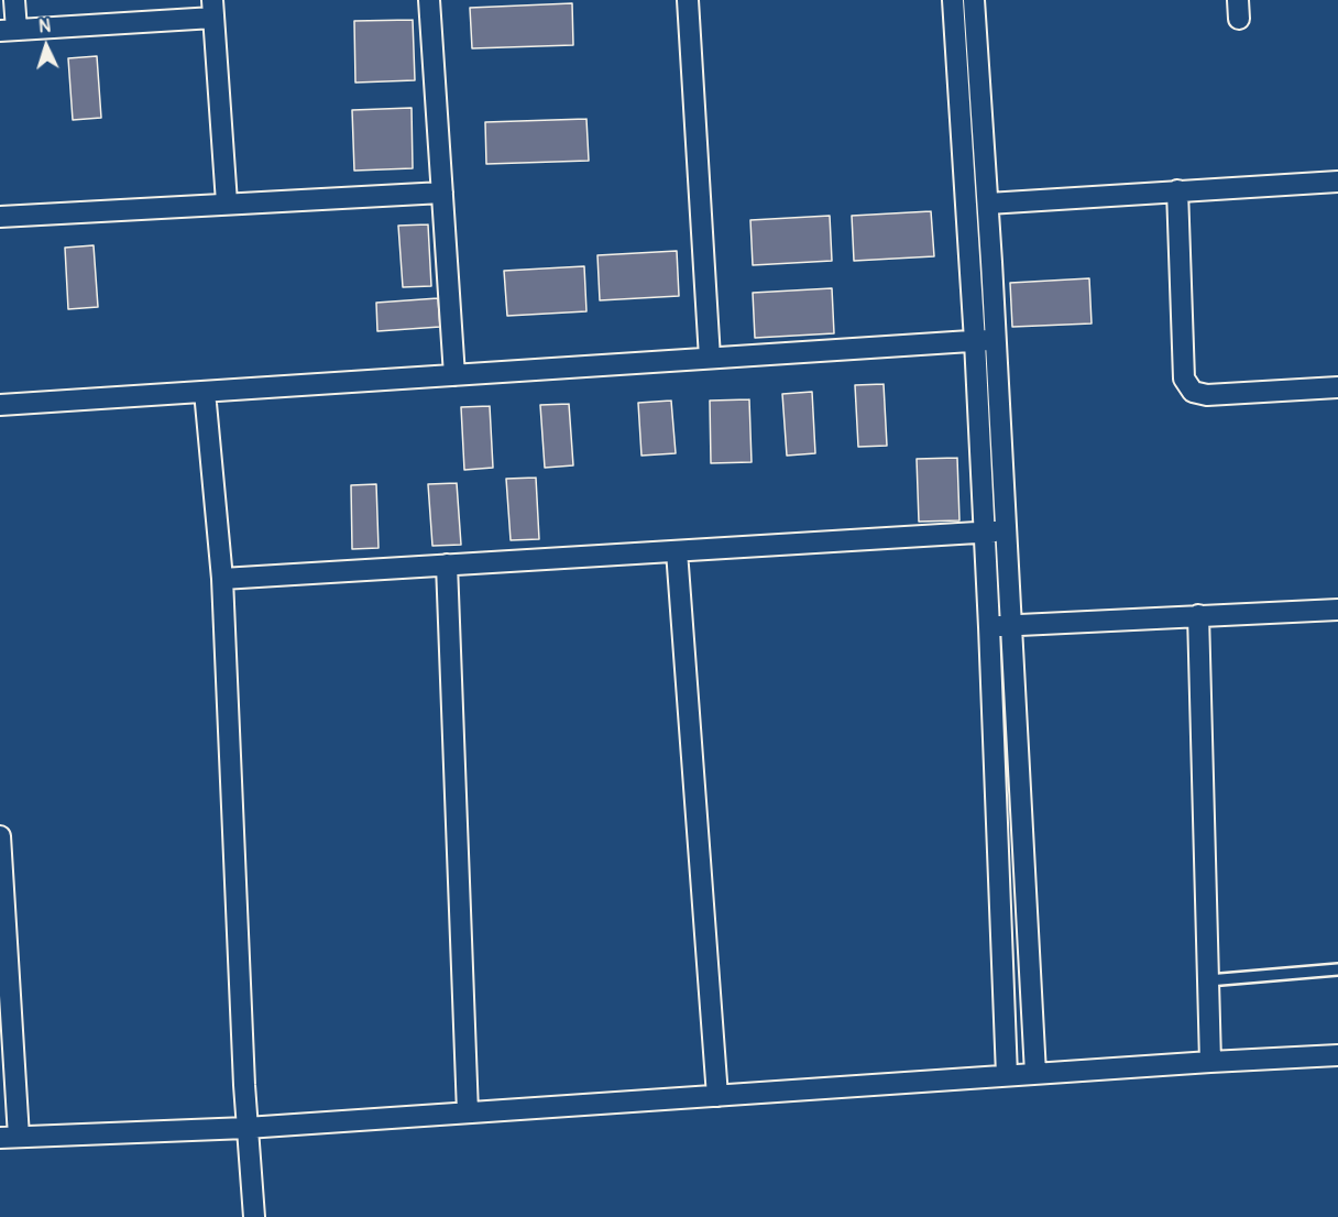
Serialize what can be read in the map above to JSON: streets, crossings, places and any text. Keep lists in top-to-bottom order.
{
  "north": "top"
}
